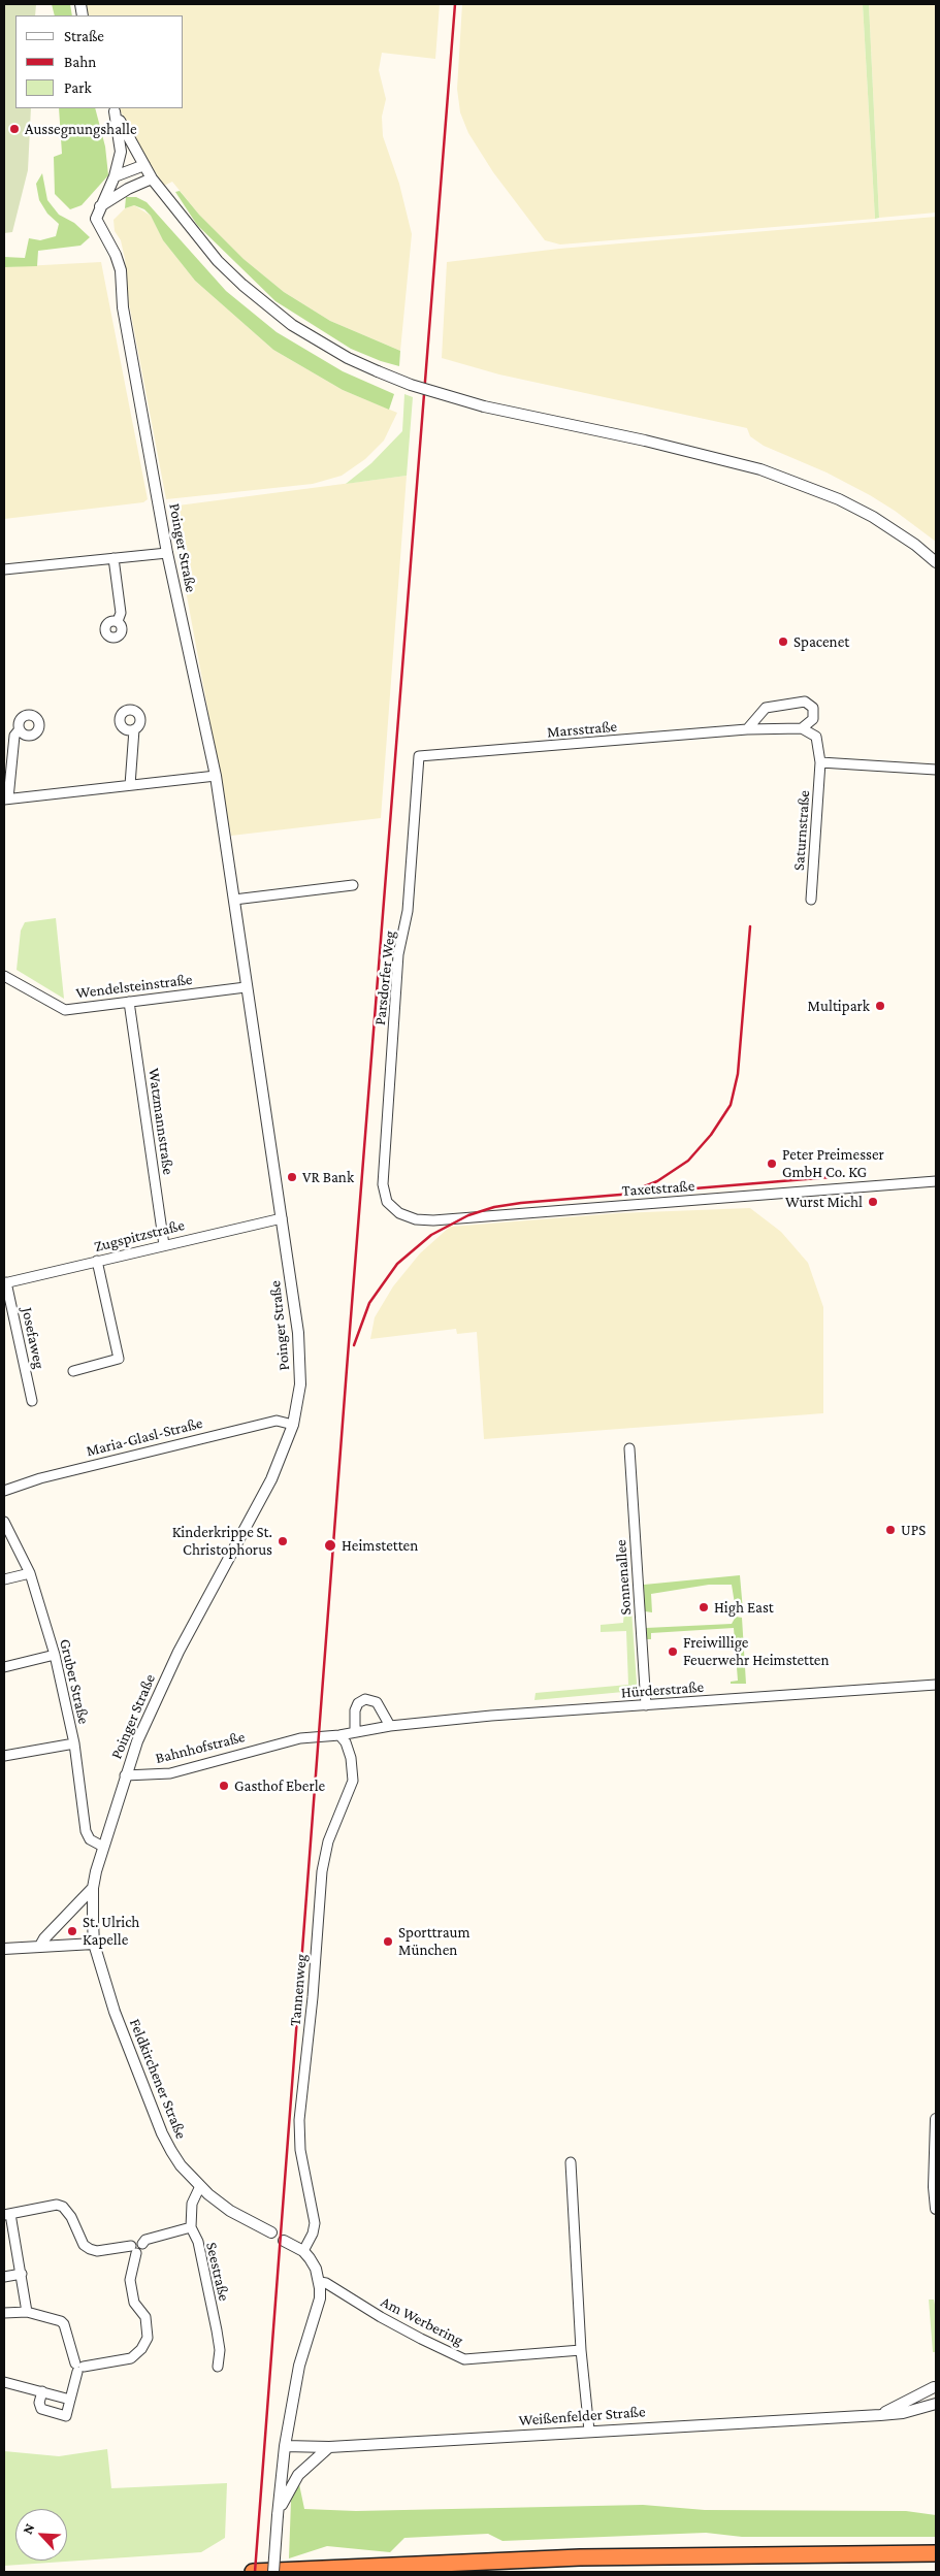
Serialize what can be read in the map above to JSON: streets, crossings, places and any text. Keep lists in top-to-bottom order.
{
  "streets": {
    "street": [
      "Poinger Straße",
      "Marsstraße",
      "Saturnstraße",
      "Parsdorfer Weg",
      "Wendelsteinstraße",
      "Watzmannstraße",
      "Taxetstraße",
      "Zugspitzstraße",
      "Josefaweg",
      "Maria-Glasl-Straße",
      "Sonnenallee",
      "Gruber Straße",
      "Hürderstraße",
      "Bahnhofstraße",
      "Tannenweg",
      "Feldkirchener Straße",
      "Seestraße",
      "Am Werbering",
      "Weißenfelder Straße"
    ]
  },
  "crossings": [
    ["Poinger Straße", "Wendelsteinstraße"],
    ["Poinger Straße", "Zugspitzstraße"],
    ["Poinger Straße", "Maria-Glasl-Straße"],
    ["Poinger Straße", "Bahnhofstraße"],
    ["Marsstraße", "Parsdorfer Weg"],
    ["Parsdorfer Weg", "Taxetstraße"],
    ["Wendelsteinstraße", "Watzmannstraße"],
    ["Watzmannstraße", "Zugspitzstraße"],
    ["Zugspitzstraße", "Josefaweg"],
    ["Sonnenallee", "Hürderstraße"],
    ["Hürderstraße", "Bahnhofstraße"],
    ["Hürderstraße", "Tannenweg"],
    ["Bahnhofstraße", "Tannenweg"],
    ["Feldkirchener Straße", "Seestraße"]
  ],
  "places": [
    "Aussegnungshalle",
    "Spacenet",
    "Multipark",
    "Peter Preimesser GmbH Co. KG",
    "VR Bank",
    "Wurst Michl",
    "UPS",
    "Kinderkrippe St. Christophorus",
    "Heimstetten",
    "High East",
    "Freiwillige Feuerwehr Heimstetten",
    "Gasthof Eberle",
    "St. Ulrich Kapelle",
    "Sporttraum München"
  ],
  "legend": ["Straße", "Bahn", "Park"],
  "north": "top left"
}
